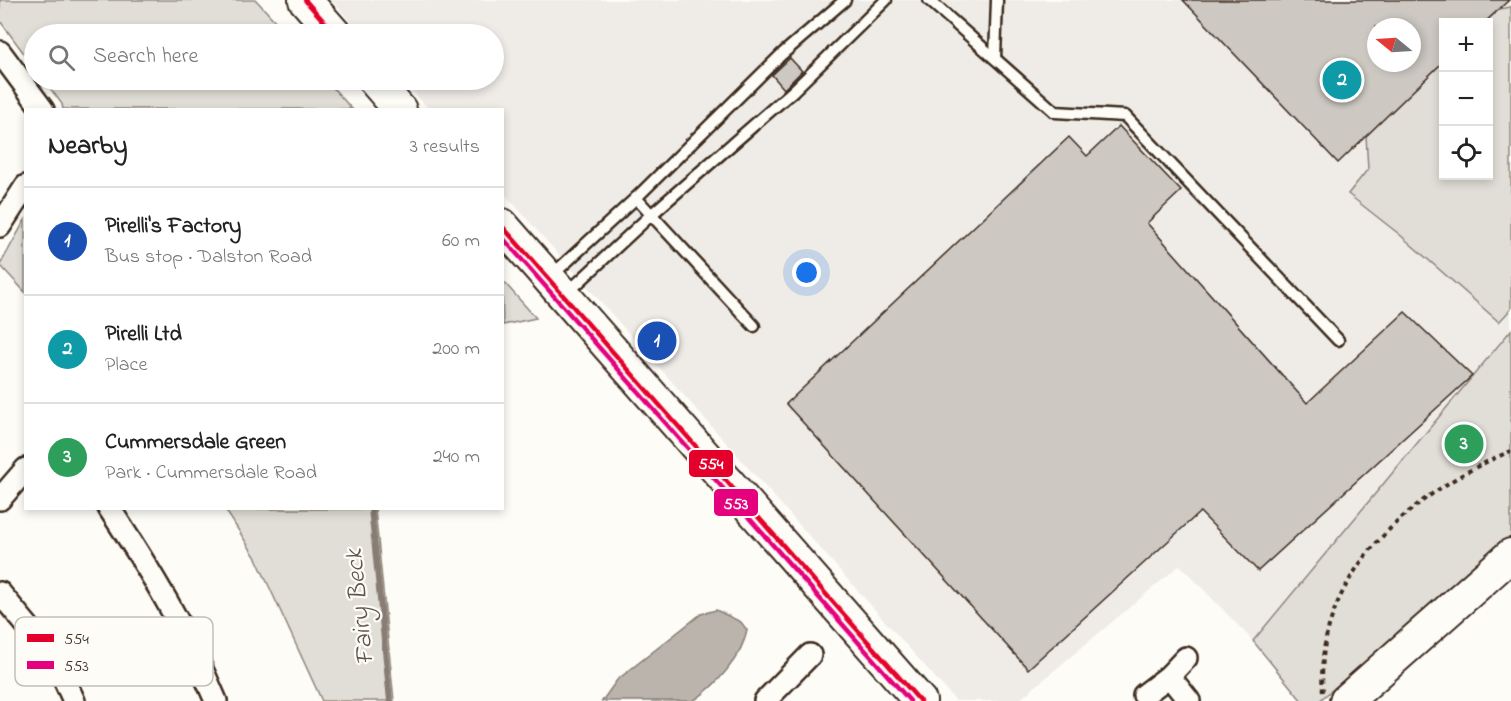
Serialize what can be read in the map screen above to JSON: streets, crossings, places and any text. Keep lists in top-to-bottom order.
{
  "water": ["Fairy Beck"],
  "lines": ["transit line 554", "transit line 553"],
  "legend": ["554", "553"],
  "north": "left",
  "page": {
    "map_buttons": ["+", "−"],
    "search": "Search here",
    "pins": ["2", "1", "3"],
    "heading": ["Nearby", "3 results"],
    "list": [
      {
        "mark": "1",
        "name": "Pirelli's Factory",
        "note": "Bus stop · Dalston Road",
        "value": "60 m"
      },
      {
        "mark": "2",
        "name": "Pirelli Ltd",
        "note": "Place",
        "value": "200 m"
      },
      {
        "mark": "3",
        "name": "Cummersdale Green",
        "note": "Park · Cummersdale Road",
        "value": "240 m"
      }
    ]
  }
}
